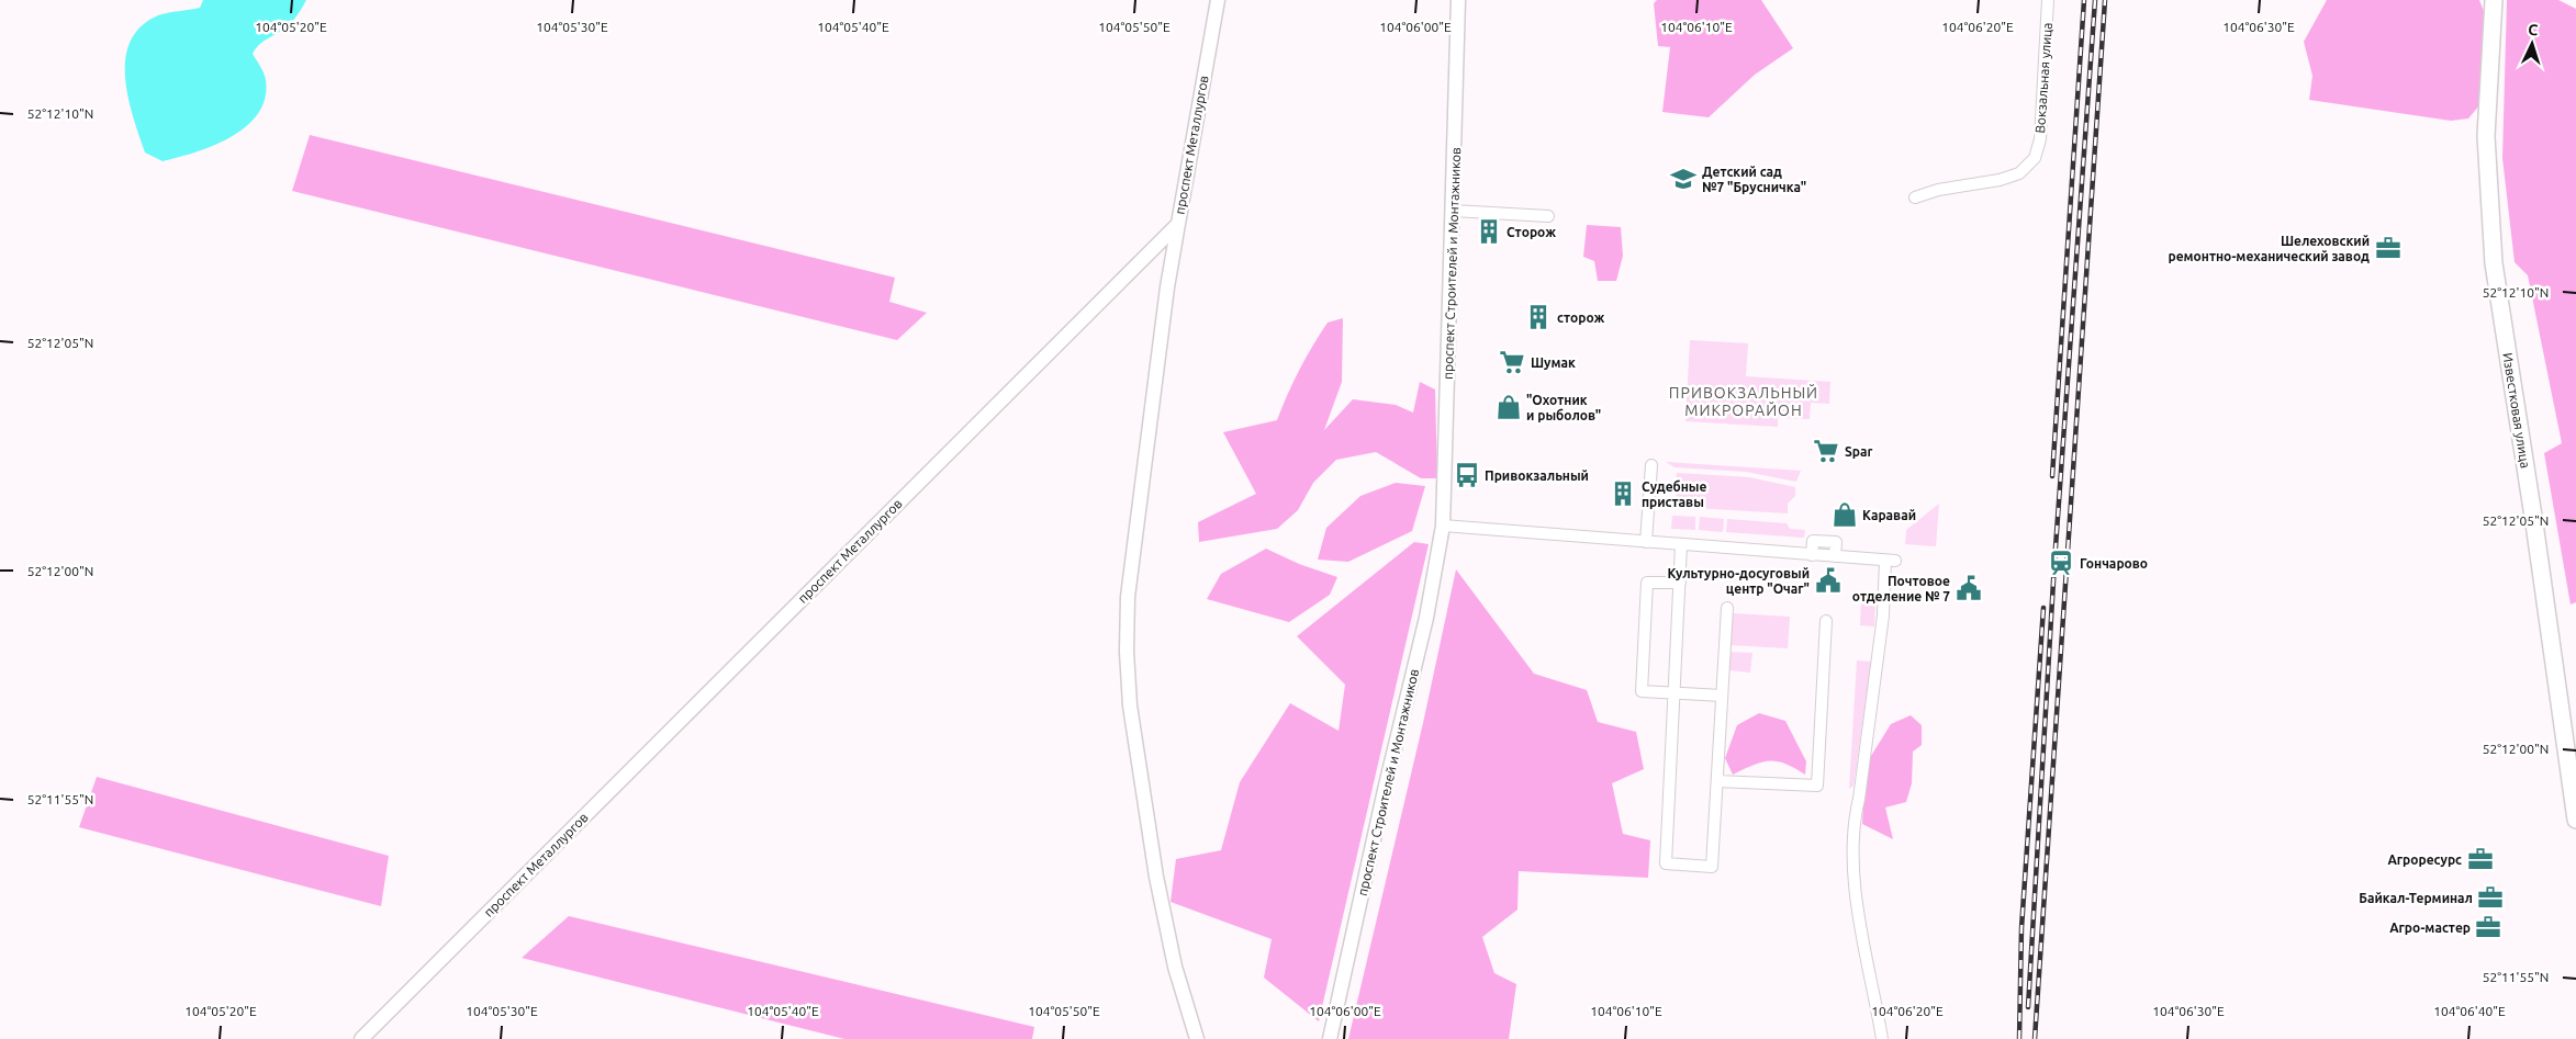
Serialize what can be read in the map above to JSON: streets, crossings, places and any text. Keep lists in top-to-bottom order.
{
  "streets": {
    "main road": ["Известковая улица"],
    "street": ["Вокзальная улица", "проспект Металлургов", "проспект Строителей и Монтажников"]
  },
  "districts": ["ПРИВОКЗАЛЬНЫЙ МИКРОРАЙОН"],
  "places": {
    "school or university": ["Детский сад №7 \"Брусничка\""],
    "building": ["Сторож", "сторож", "Судебные приставы"],
    "office": [
      "Шелеховский ремонтно-механический завод",
      "Агроресурс",
      "Байкал-Терминал",
      "Агро-мастер"
    ],
    "supermarket": ["Шумак", "Spar"],
    "shop": ["\"Охотник и рыболов\"", "Каравай"],
    "bus stop": ["Привокзальный"],
    "station": ["Гончарово"],
    "public building": ["Культурно-досуговый центр \"Очаг\"", "Почтовое отделение № 7"]
  },
  "north": "top",
  "coordinates": [
    "104°05'20\"E",
    "104°05'30\"E",
    "104°05'40\"E",
    "104°05'50\"E",
    "104°06'00\"E",
    "104°06'10\"E",
    "104°06'20\"E",
    "104°06'30\"E",
    "52°12'10\"N",
    "52°12'05\"N",
    "52°12'00\"N",
    "52°11'55\"N",
    "104°06'40\"E"
  ]
}
